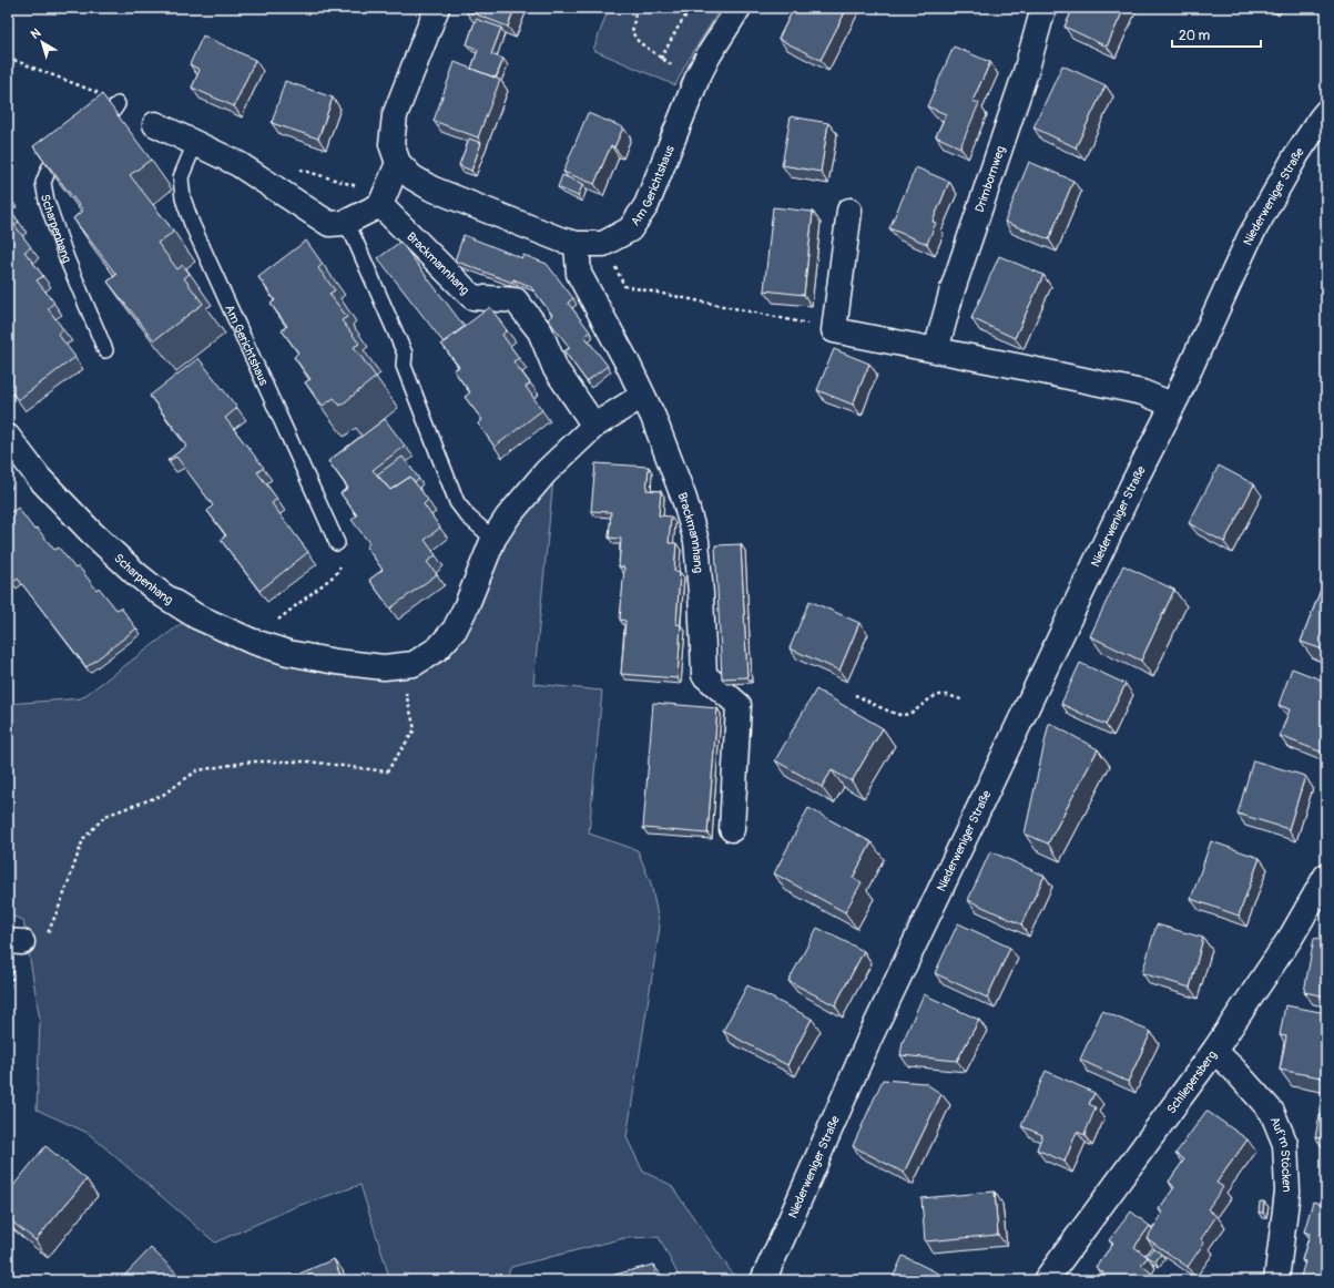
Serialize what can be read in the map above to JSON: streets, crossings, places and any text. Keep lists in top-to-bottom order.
{
  "streets": {
    "street": [
      "Drimbornweg",
      "Am Gerichtshaus",
      "Niederweniger Straße",
      "Scharpenhang",
      "Brackmannhang",
      "Schliepersberg",
      "Auf'm Stöcken"
    ]
  },
  "crossings": [
    ["Am Gerichtshaus", "Brackmannhang"],
    ["Schliepersberg", "Auf'm Stöcken"]
  ],
  "scale_bar": "20 m",
  "north": "top left"
}
